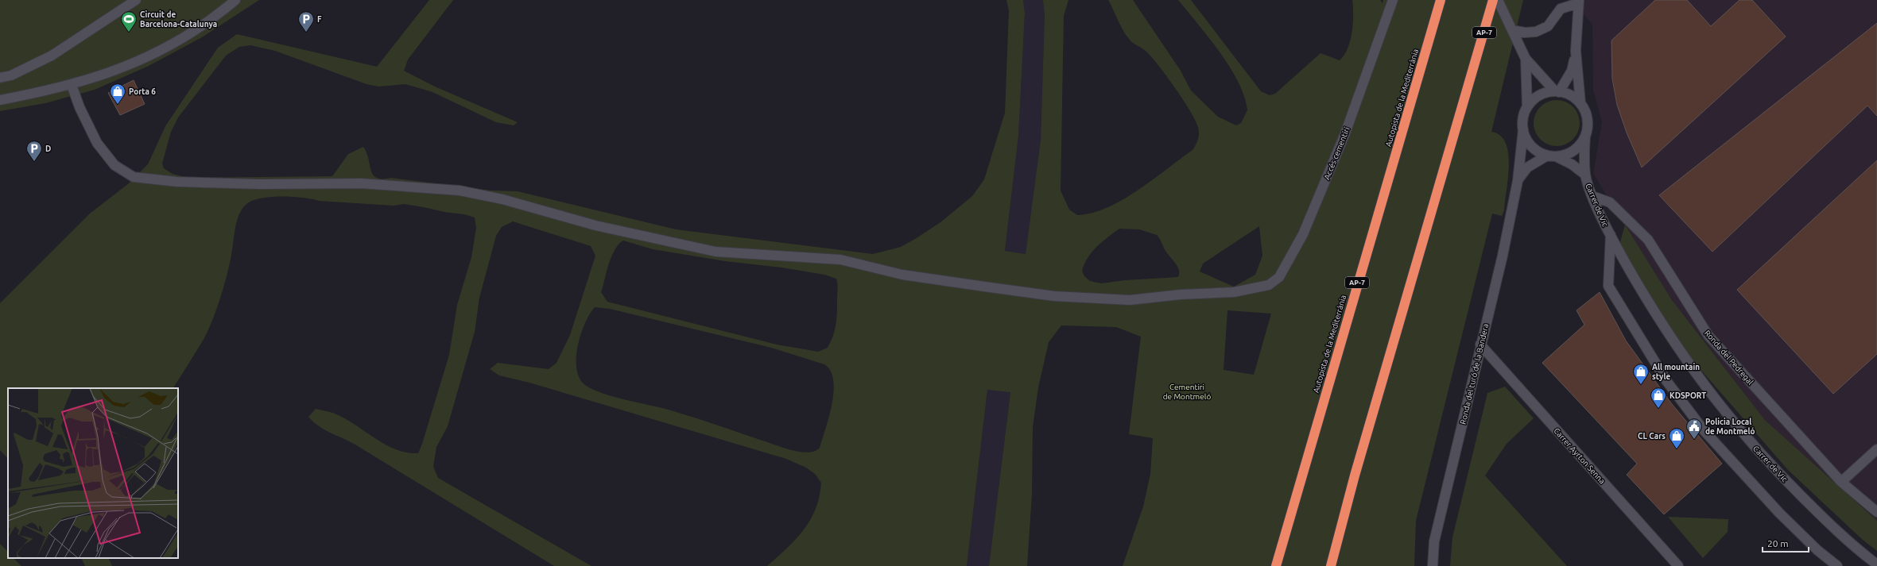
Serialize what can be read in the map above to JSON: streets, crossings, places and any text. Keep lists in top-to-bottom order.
{
  "streets": {
    "highway": ["AP-7", "Autopista de la Mediterrània"],
    "street": [
      "Accés cementiri",
      "Carrer de Vic",
      "Ronda del Pedregal",
      "Ronda del turó de la Bandera",
      "Carrer Ayrton Senna"
    ]
  },
  "crossings": [
    ["Carrer de Vic", "Ronda del Pedregal"],
    ["Carrer de Vic", "Ronda del turó de la Bandera"],
    ["Ronda del turó de la Bandera", "Carrer Ayrton Senna"]
  ],
  "parks": ["Cementiri de Montmeló"],
  "places": {
    "sports": ["Circuit de Barcelona-Catalunya"],
    "parking": ["F", "D"],
    "shop": [
      "Porta 6",
      "All mountain style",
      "KDSPORT",
      "CL Cars"
    ],
    "public building": ["Policia Local de Montmeló"]
  },
  "scale_bar": "20 m"
}
